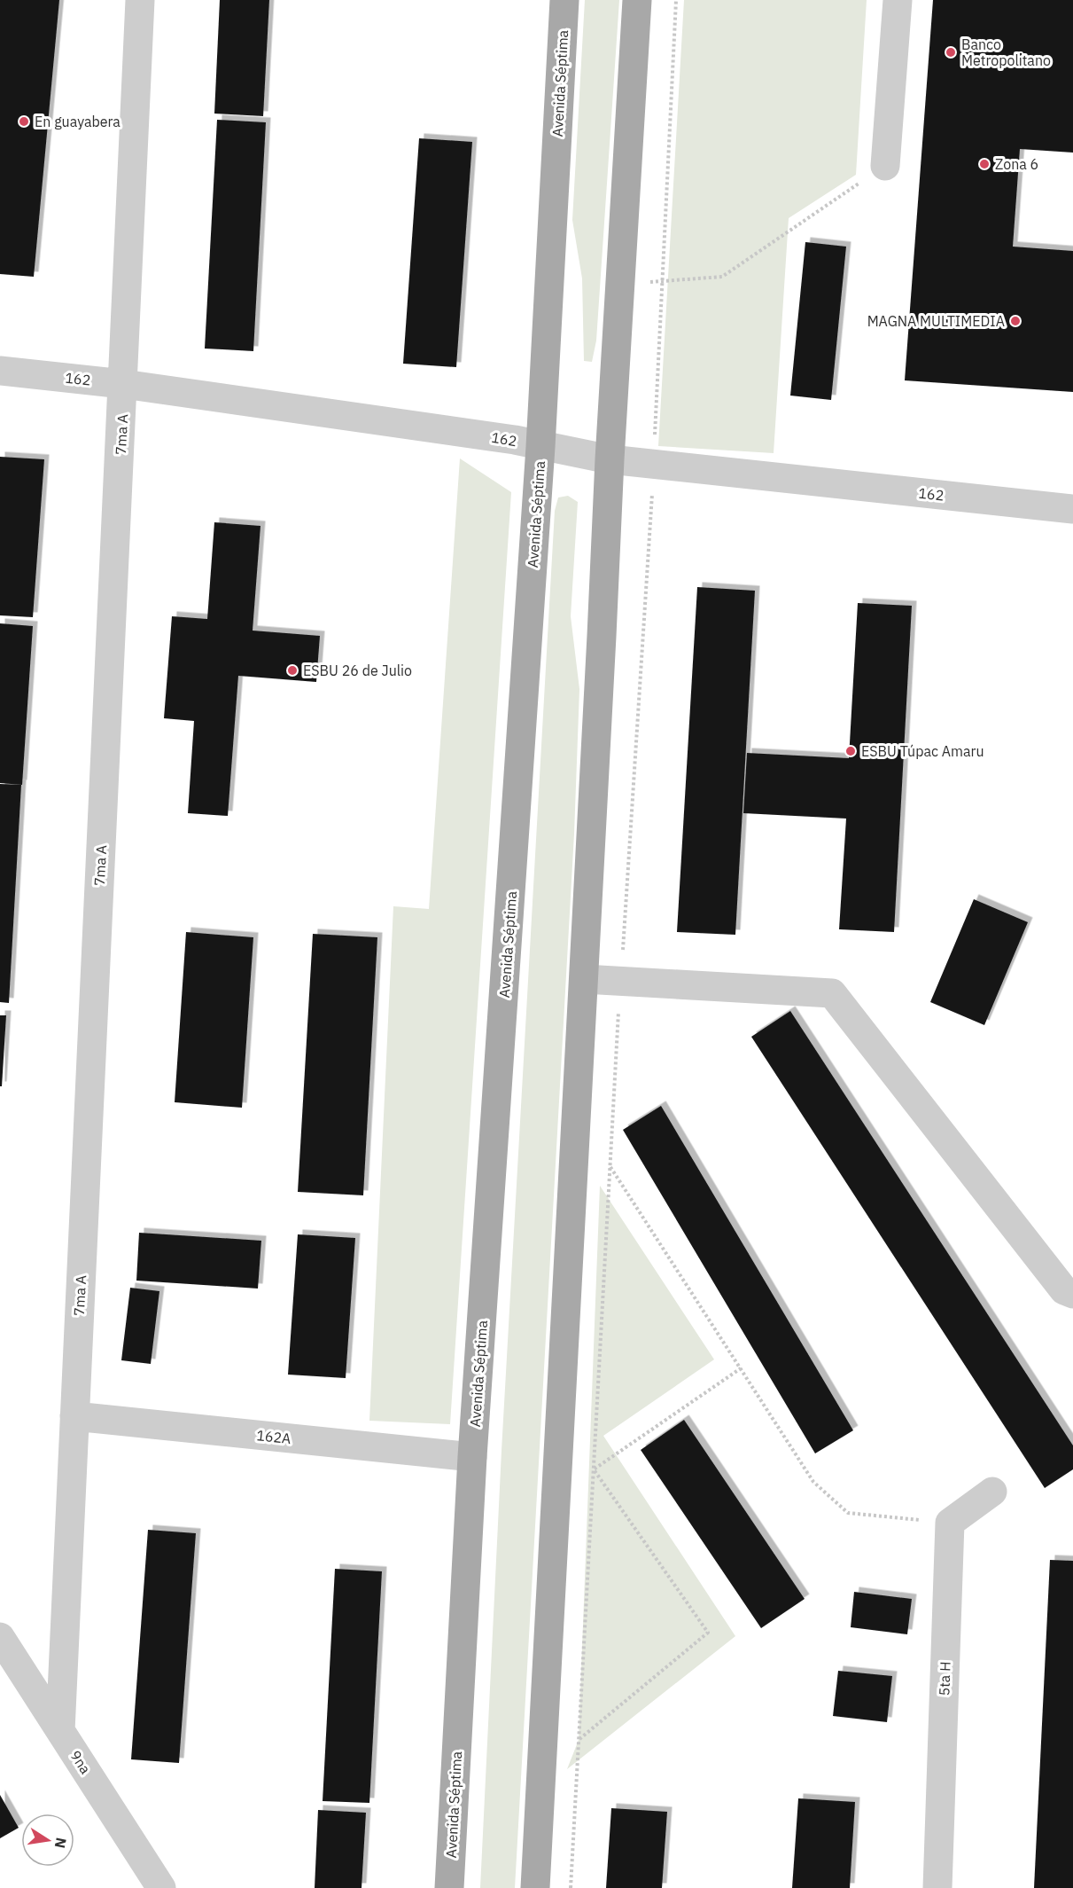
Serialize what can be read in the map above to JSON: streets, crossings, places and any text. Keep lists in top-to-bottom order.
{
  "streets": {
    "main road": ["Avenida Séptima"],
    "street": [
      "162",
      "7ma A",
      "162A",
      "5ta H",
      "9na"
    ]
  },
  "crossings": [
    ["Avenida Séptima", "162"],
    ["Avenida Séptima", "162A"],
    ["162", "7ma A"],
    ["7ma A", "162A"],
    ["7ma A", "9na"]
  ],
  "places": [
    "Banco Metropolitano",
    "En guayabera",
    "Zona 6",
    "MAGNA MULTIMEDIA",
    "ESBU 26 de Julio",
    "ESBU Túpac Amaru"
  ],
  "north": "right"
}
